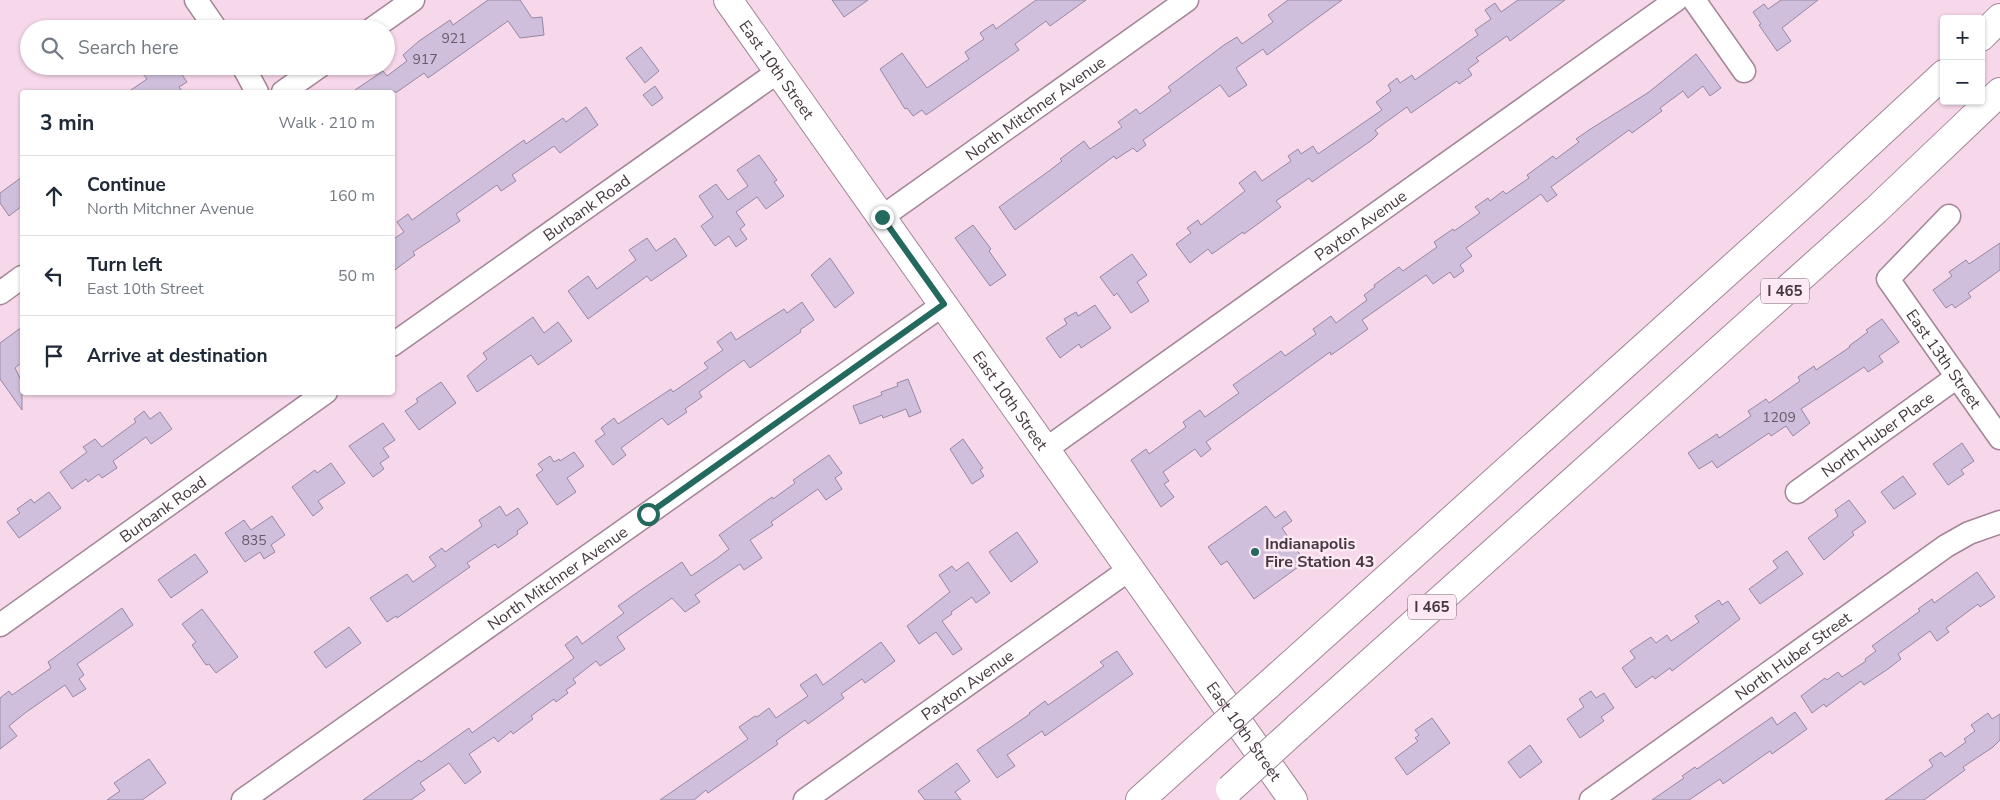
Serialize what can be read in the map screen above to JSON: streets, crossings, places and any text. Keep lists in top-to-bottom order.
{
  "streets": {
    "main road": ["East 10th Street", "I 465"],
    "street": [
      "North Mitchner Avenue",
      "Burbank Road",
      "Payton Avenue",
      "East 13th Street",
      "North Huber Place",
      "North Huber Street"
    ]
  },
  "crossings": [
    ["East 10th Street", "North Mitchner Avenue"],
    ["East 10th Street", "Burbank Road"],
    ["East 10th Street", "Payton Avenue"],
    ["East 13th Street", "North Huber Place"]
  ],
  "places": ["Indianapolis Fire Station 43"],
  "house_numbers": [
    "921",
    "917",
    "1209",
    "835"
  ],
  "page": {
    "map_buttons": ["+", "−"],
    "search": "Search here",
    "heading": ["3 min", "Walk · 210 m"],
    "list": [
      ["Continue", "North Mitchner Avenue", "160 m"],
      ["Turn left", "East 10th Street", "50 m"],
      "Arrive at destination"
    ]
  }
}
